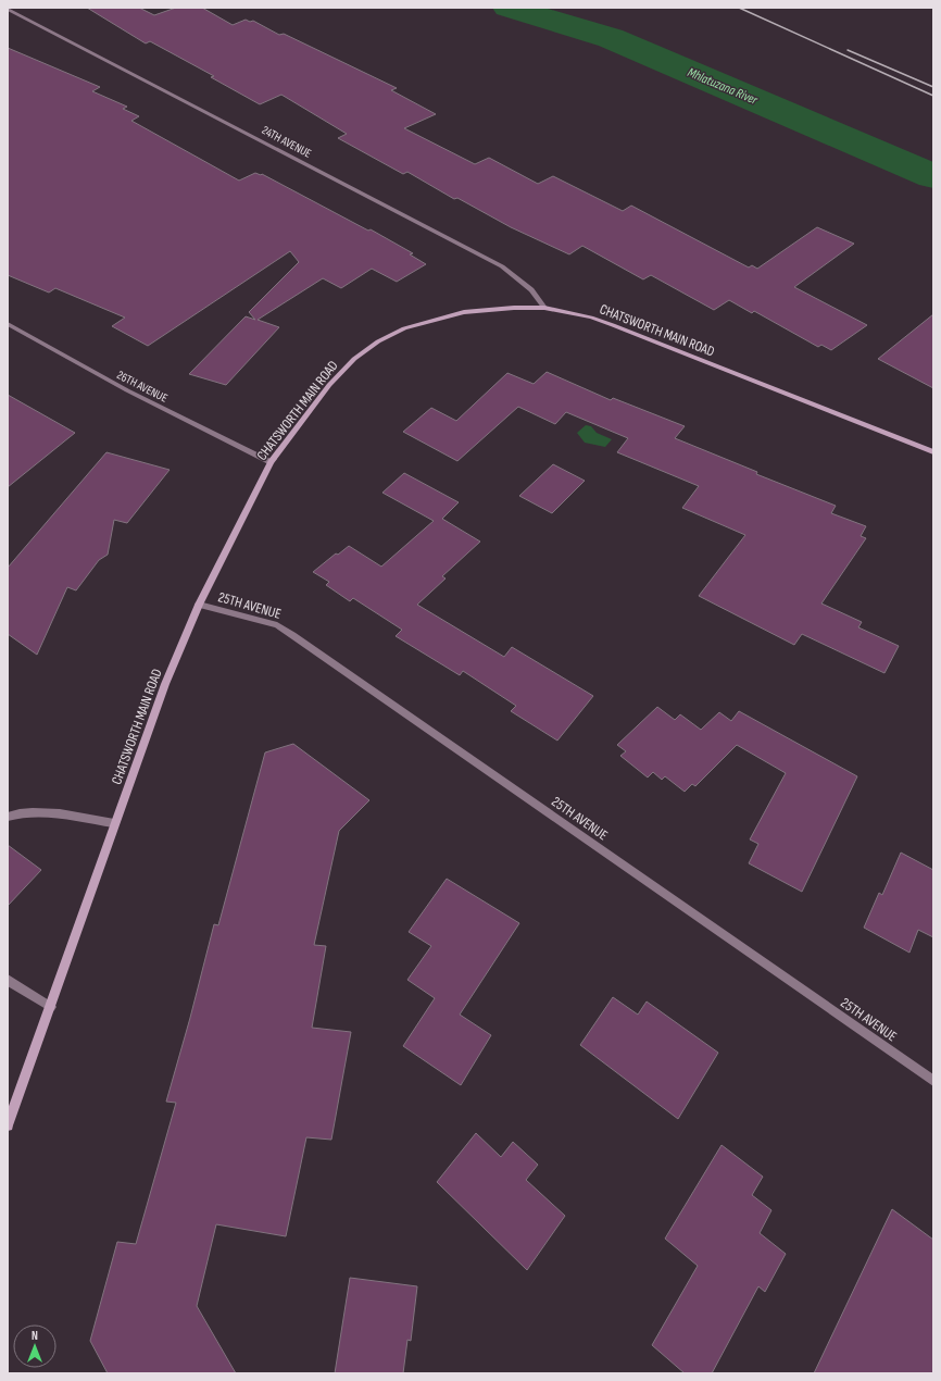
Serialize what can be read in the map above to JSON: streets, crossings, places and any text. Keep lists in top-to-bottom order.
{
  "streets": {
    "street": [
      "24TH AVENUE",
      "CHATSWORTH MAIN ROAD",
      "26TH AVENUE",
      "25TH AVENUE"
    ]
  },
  "crossings": [
    ["24TH AVENUE", "CHATSWORTH MAIN ROAD"],
    ["CHATSWORTH MAIN ROAD", "26TH AVENUE"],
    ["CHATSWORTH MAIN ROAD", "25TH AVENUE"]
  ],
  "water": ["Mhlatuzana River"],
  "north": "top"
}
